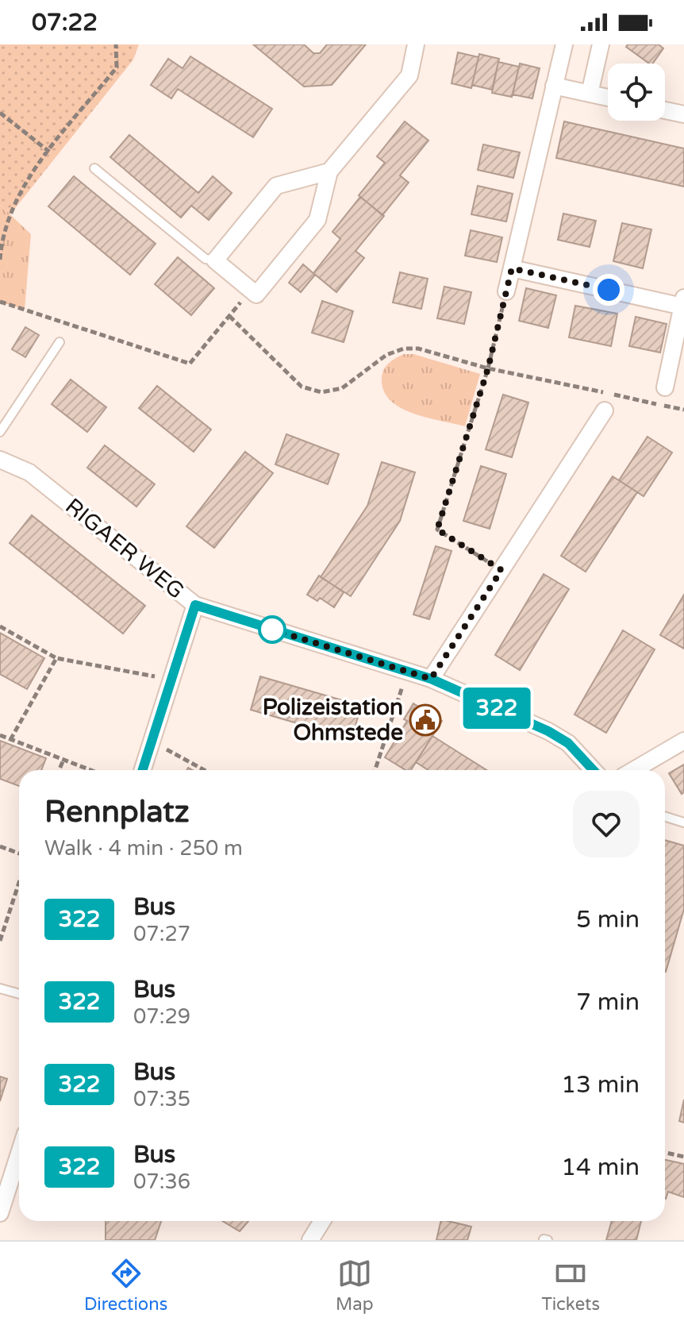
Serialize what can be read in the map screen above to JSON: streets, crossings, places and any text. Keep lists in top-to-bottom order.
{
  "streets": {
    "street": ["RIGAER WEG"]
  },
  "places": {
    "public building": ["Polizeistation Ohmstede"]
  },
  "lines": ["bus line 322"],
  "page": {
    "status": "07:22",
    "on_map": "322",
    "heading": ["Rennplatz", "Walk · 4 min · 250 m"],
    "list": [
      {
        "mark": "322",
        "name": "Bus",
        "note": "07:27",
        "value": "5 min"
      },
      {
        "mark": "322",
        "name": "Bus",
        "note": "07:29",
        "value": "7 min"
      },
      {
        "mark": "322",
        "name": "Bus",
        "note": "07:35",
        "value": "13 min"
      },
      {
        "mark": "322",
        "name": "Bus",
        "note": "07:36",
        "value": "14 min"
      }
    ],
    "tabs": ["Directions", "Map", "Tickets"]
  }
}
